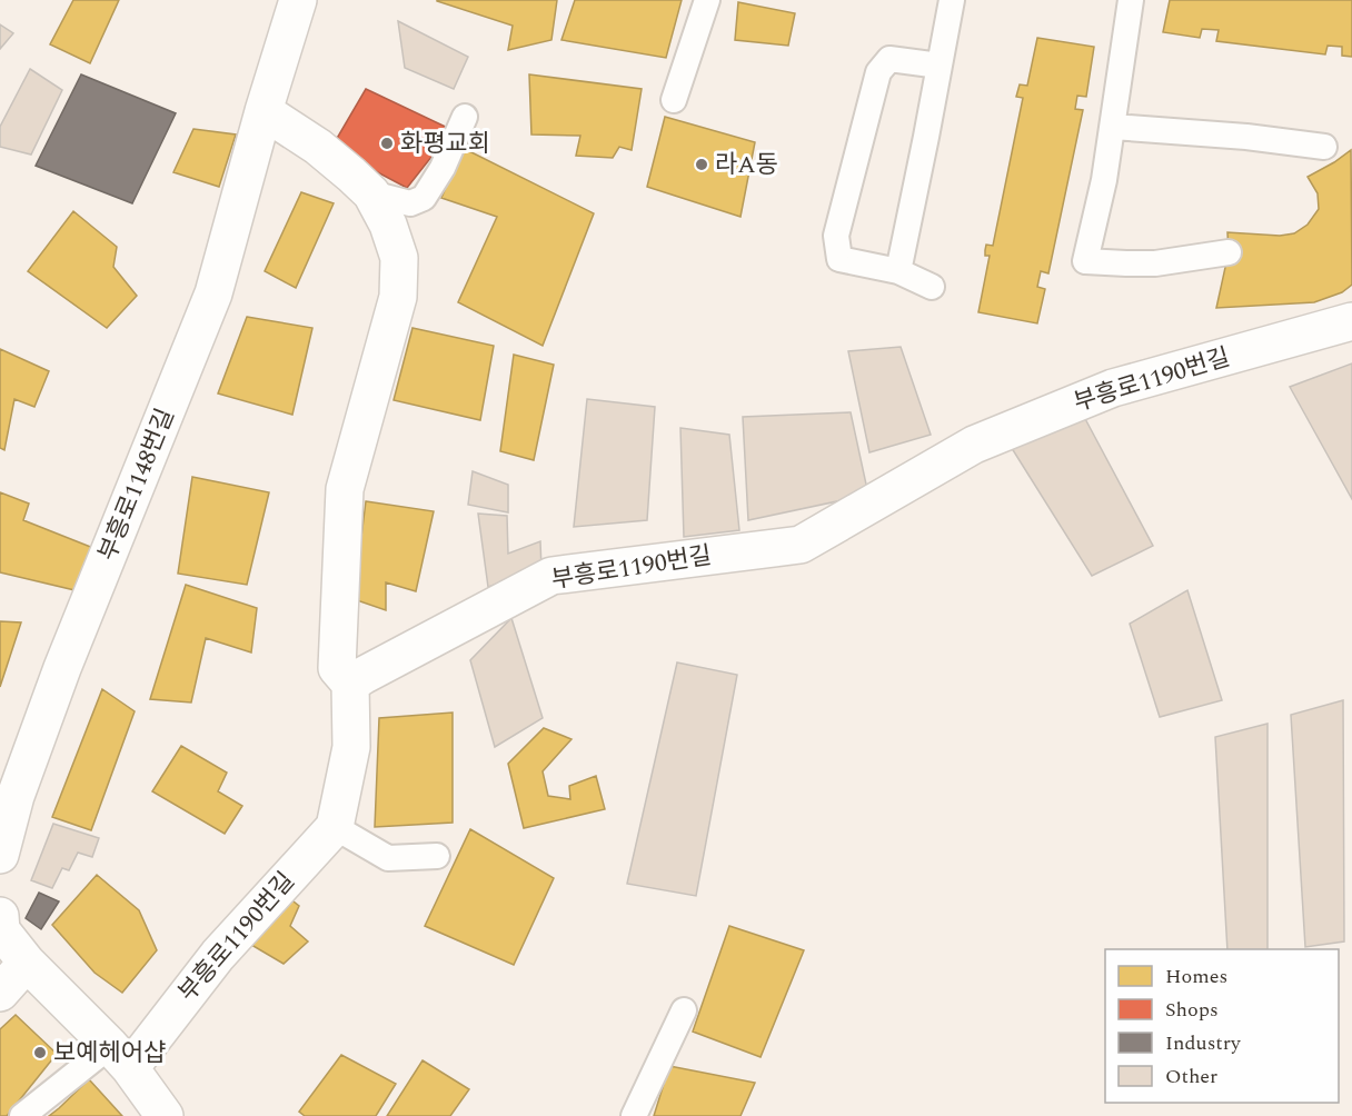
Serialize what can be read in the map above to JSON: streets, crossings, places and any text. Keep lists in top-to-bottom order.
{
  "streets": {
    "street": ["부흥로1190번길", "부흥로1148번길"]
  },
  "places": ["화평교회", "라A동", "보예헤어샵"],
  "legend": [
    "Homes",
    "Shops",
    "Industry",
    "Other"
  ]
}
